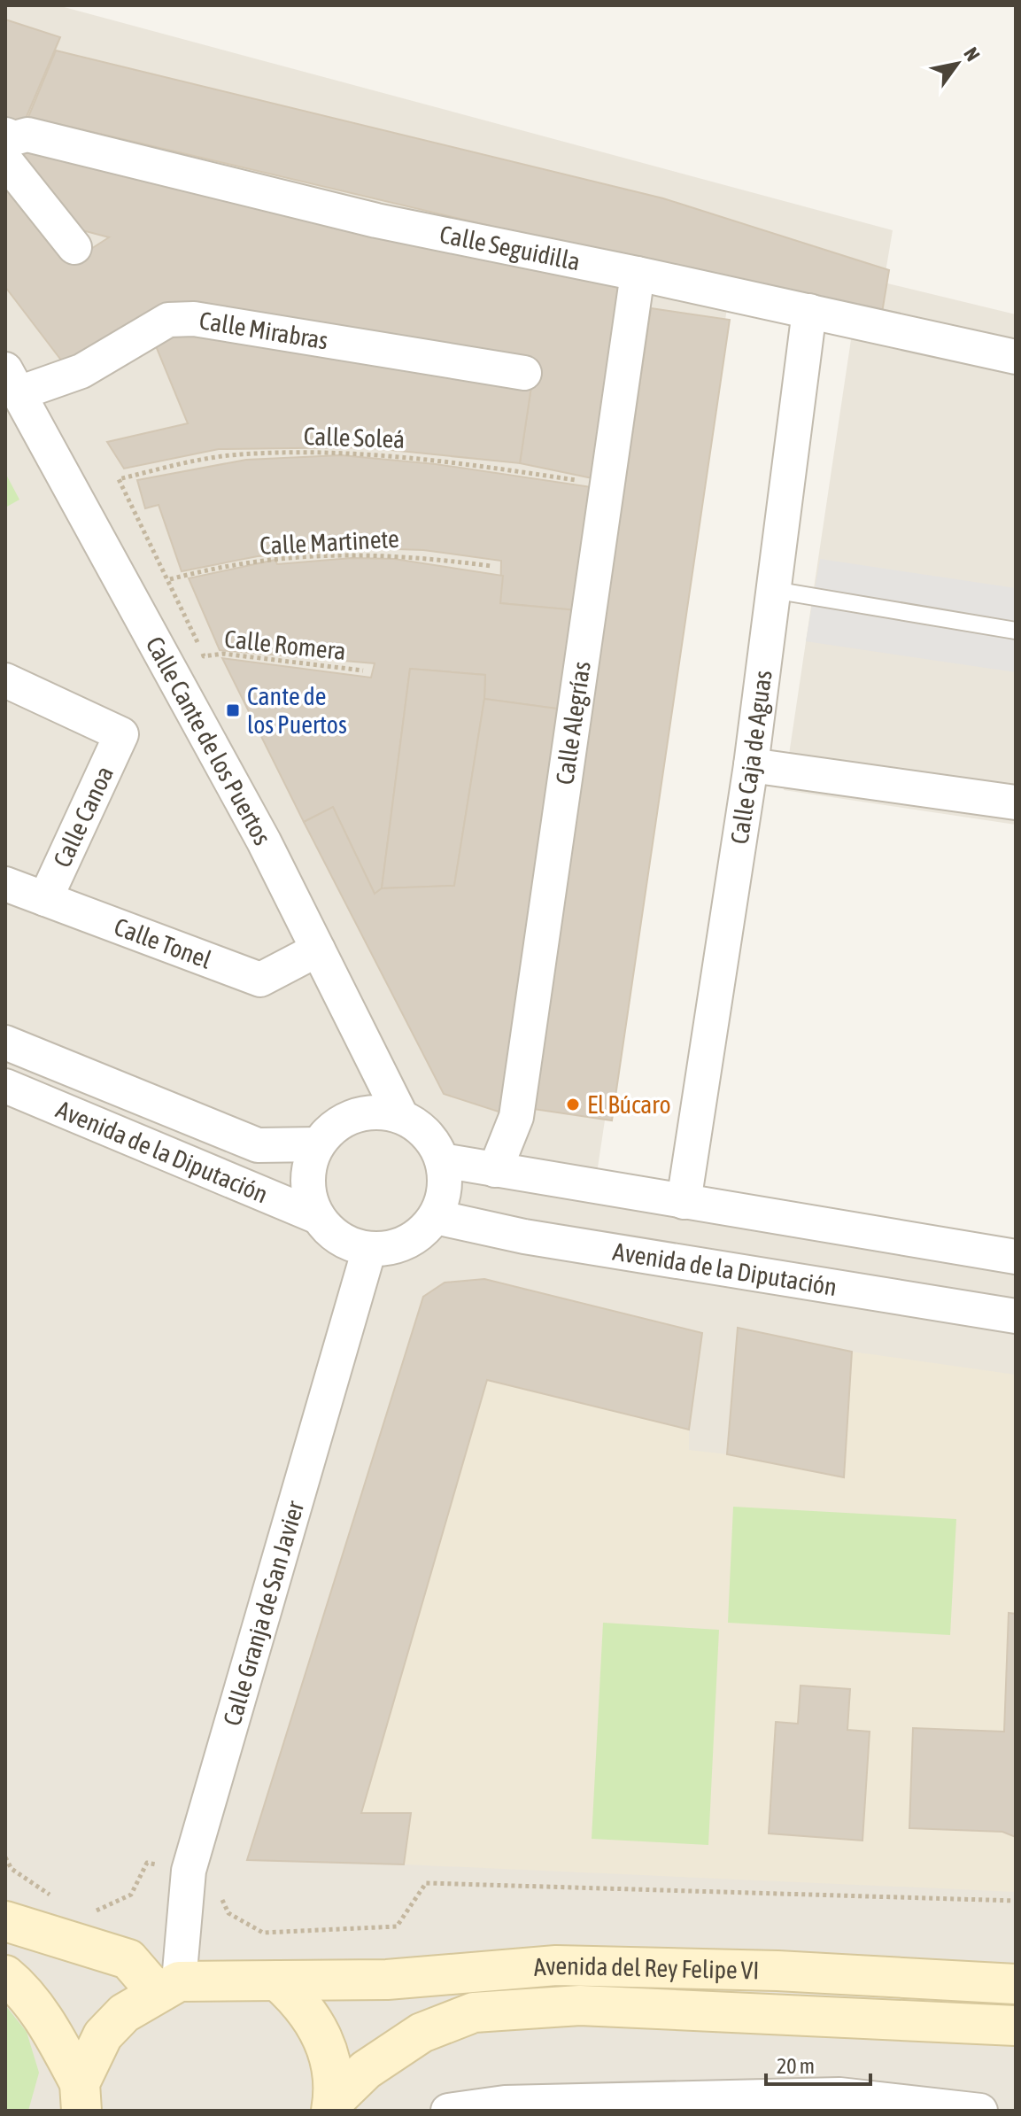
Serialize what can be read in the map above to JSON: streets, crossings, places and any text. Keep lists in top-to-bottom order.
{
  "streets": {
    "main road": ["Avenida del Rey Felipe VI"],
    "street": [
      "Calle Seguidilla",
      "Calle Mirabras",
      "Calle Alegrías",
      "Calle Cante de los Puertos",
      "Calle Caja de Aguas",
      "Calle Canoa",
      "Calle Tonel",
      "Avenida de la Diputación",
      "Calle Granja de San Javier"
    ],
    "path": ["Calle Soleá", "Calle Martinete", "Calle Romera"]
  },
  "crossings": [
    ["Calle Seguidilla", "Calle Alegrías"],
    ["Calle Seguidilla", "Calle Caja de Aguas"],
    ["Calle Mirabras", "Calle Cante de los Puertos"],
    ["Calle Soleá", "Calle Martinete"],
    ["Calle Soleá", "Calle Romera"],
    ["Calle Martinete", "Calle Romera"],
    ["Calle Cante de los Puertos", "Calle Tonel"],
    ["Calle Cante de los Puertos", "Avenida de la Diputación"],
    ["Calle Cante de los Puertos", "Calle Granja de San Javier"],
    ["Calle Canoa", "Calle Tonel"],
    ["Avenida de la Diputación", "Calle Granja de San Javier"],
    ["Calle Granja de San Javier", "Avenida del Rey Felipe VI"]
  ],
  "places": {
    "transit": ["Cante de los Puertos"],
    "other": ["El Búcaro"]
  },
  "scale_bar": "20 m",
  "north": "top right"
}
